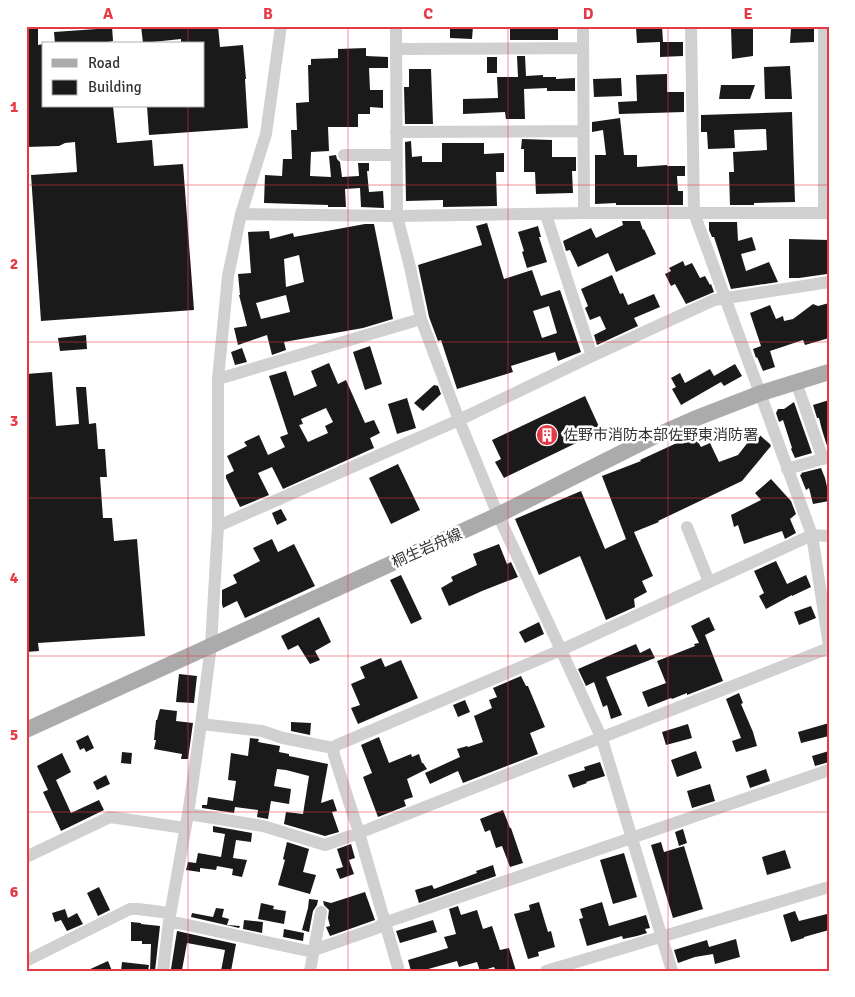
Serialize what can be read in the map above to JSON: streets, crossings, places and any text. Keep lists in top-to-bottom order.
{
  "streets": {
    "main road": ["桐生岩舟線"]
  },
  "places": {
    "building": ["佐野市消防本部佐野東消防署"]
  },
  "legend": ["Road", "Building"],
  "grid": {
    "columns": [
      "A",
      "B",
      "C",
      "D",
      "E"
    ],
    "rows": [
      "1",
      "2",
      "3",
      "4",
      "5",
      "6"
    ]
  }
}
